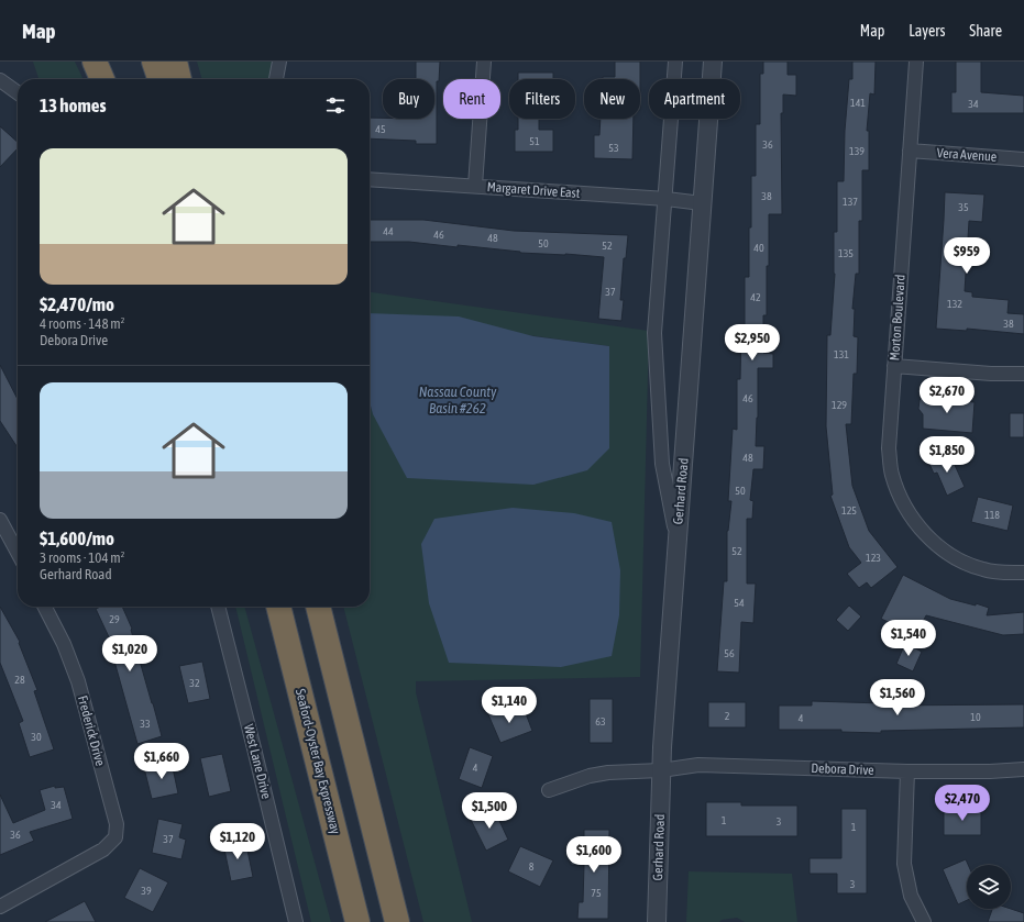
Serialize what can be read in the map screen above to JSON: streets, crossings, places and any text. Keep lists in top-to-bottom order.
{
  "streets": {
    "highway": ["Seaford-Oyster Bay Expressway"],
    "street": [
      "Vera Avenue",
      "Margaret Drive East",
      "Morton Boulevard",
      "Gerhard Road",
      "Frederick Drive",
      "West Lane Drive",
      "Debora Drive"
    ]
  },
  "crossings": [
    ["Vera Avenue", "Morton Boulevard"],
    ["Margaret Drive East", "Gerhard Road"],
    ["Gerhard Road", "Debora Drive"]
  ],
  "water": ["Nassau County Basin #262"],
  "house_numbers": [
    "141",
    "34",
    "45",
    "51",
    "36",
    "53",
    "139",
    "38",
    "137",
    "35",
    "44",
    "46",
    "48",
    "50",
    "52",
    "40",
    "135",
    "37",
    "42",
    "132",
    "38",
    "131",
    "46",
    "129",
    "48",
    "50",
    "125",
    "118",
    "52",
    "123",
    "54",
    "29",
    "56",
    "28",
    "32",
    "2",
    "10",
    "4",
    "63",
    "33",
    "30",
    "4",
    "34",
    "1",
    "3",
    "1",
    "36",
    "37",
    "8",
    "3",
    "39",
    "75"
  ],
  "page": {
    "header": "Map",
    "nav": ["Map", "Layers", "Share"],
    "chip": [
      "Buy",
      "Rent",
      "Filters",
      "New",
      "Apartment"
    ],
    "heading": "13 homes",
    "list": [
      {
        "name": "$2,470/mo",
        "note": "4 rooms · 148 m² · Debora Drive"
      },
      {
        "name": "$1,600/mo",
        "note": "3 rooms · 104 m² · Gerhard Road"
      }
    ],
    "price": [
      "$959",
      "$2,950",
      "$2,670",
      "$1,850",
      "$1,540",
      "$1,020",
      "$1,560",
      "$1,140",
      "$1,660",
      "$2,470",
      "$1,500",
      "$1,120",
      "$1,600"
    ]
  }
}
